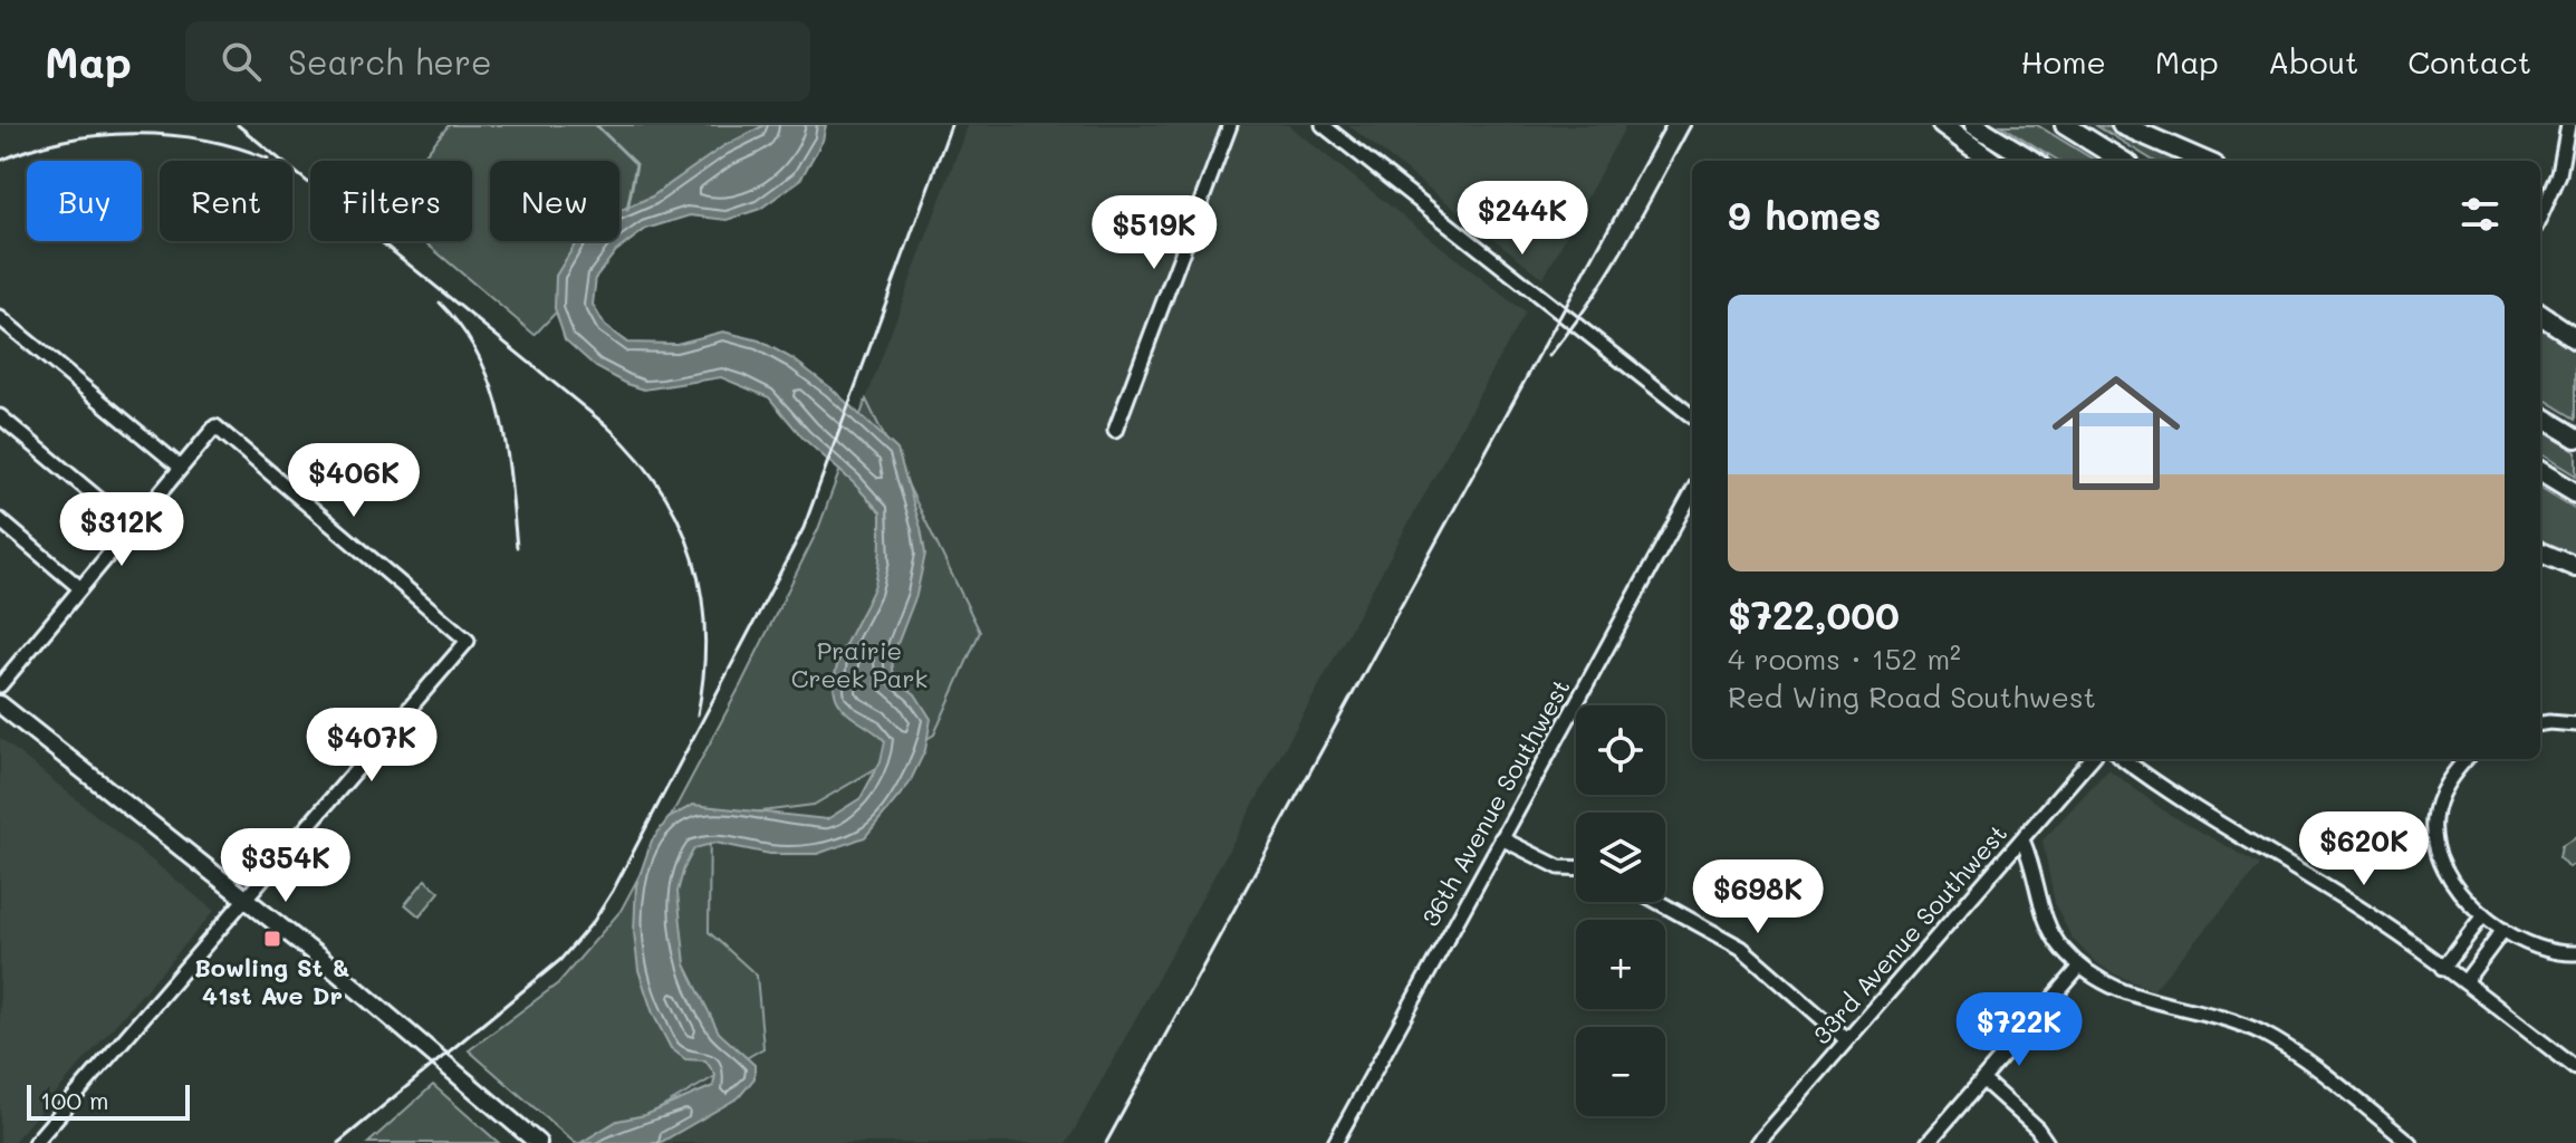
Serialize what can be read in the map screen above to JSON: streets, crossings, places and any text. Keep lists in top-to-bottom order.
{
  "streets": {
    "street": ["36th Avenue Southwest", "33rd Avenue Southwest"]
  },
  "parks": ["Prairie Creek Park"],
  "places": {
    "transit": ["Bowling St & 41st Ave Dr"]
  },
  "scale_bar": "100 m",
  "page": {
    "header": "Map",
    "search": "Search here",
    "nav": [
      "Home",
      "Map",
      "About",
      "Contact"
    ],
    "chip": [
      "Buy",
      "Rent",
      "Filters",
      "New"
    ],
    "heading": "9 homes",
    "price": [
      "$244K",
      "$519K",
      "$406K",
      "$312K",
      "$407K",
      "$620K",
      "$354K",
      "$698K",
      "$722K"
    ],
    "list": [
      {
        "name": "$722,000",
        "note": "4 rooms · 152 m² · Red Wing Road Southwest"
      }
    ],
    "map_buttons": ["+", "−"],
    "scale": "100 m"
  }
}
